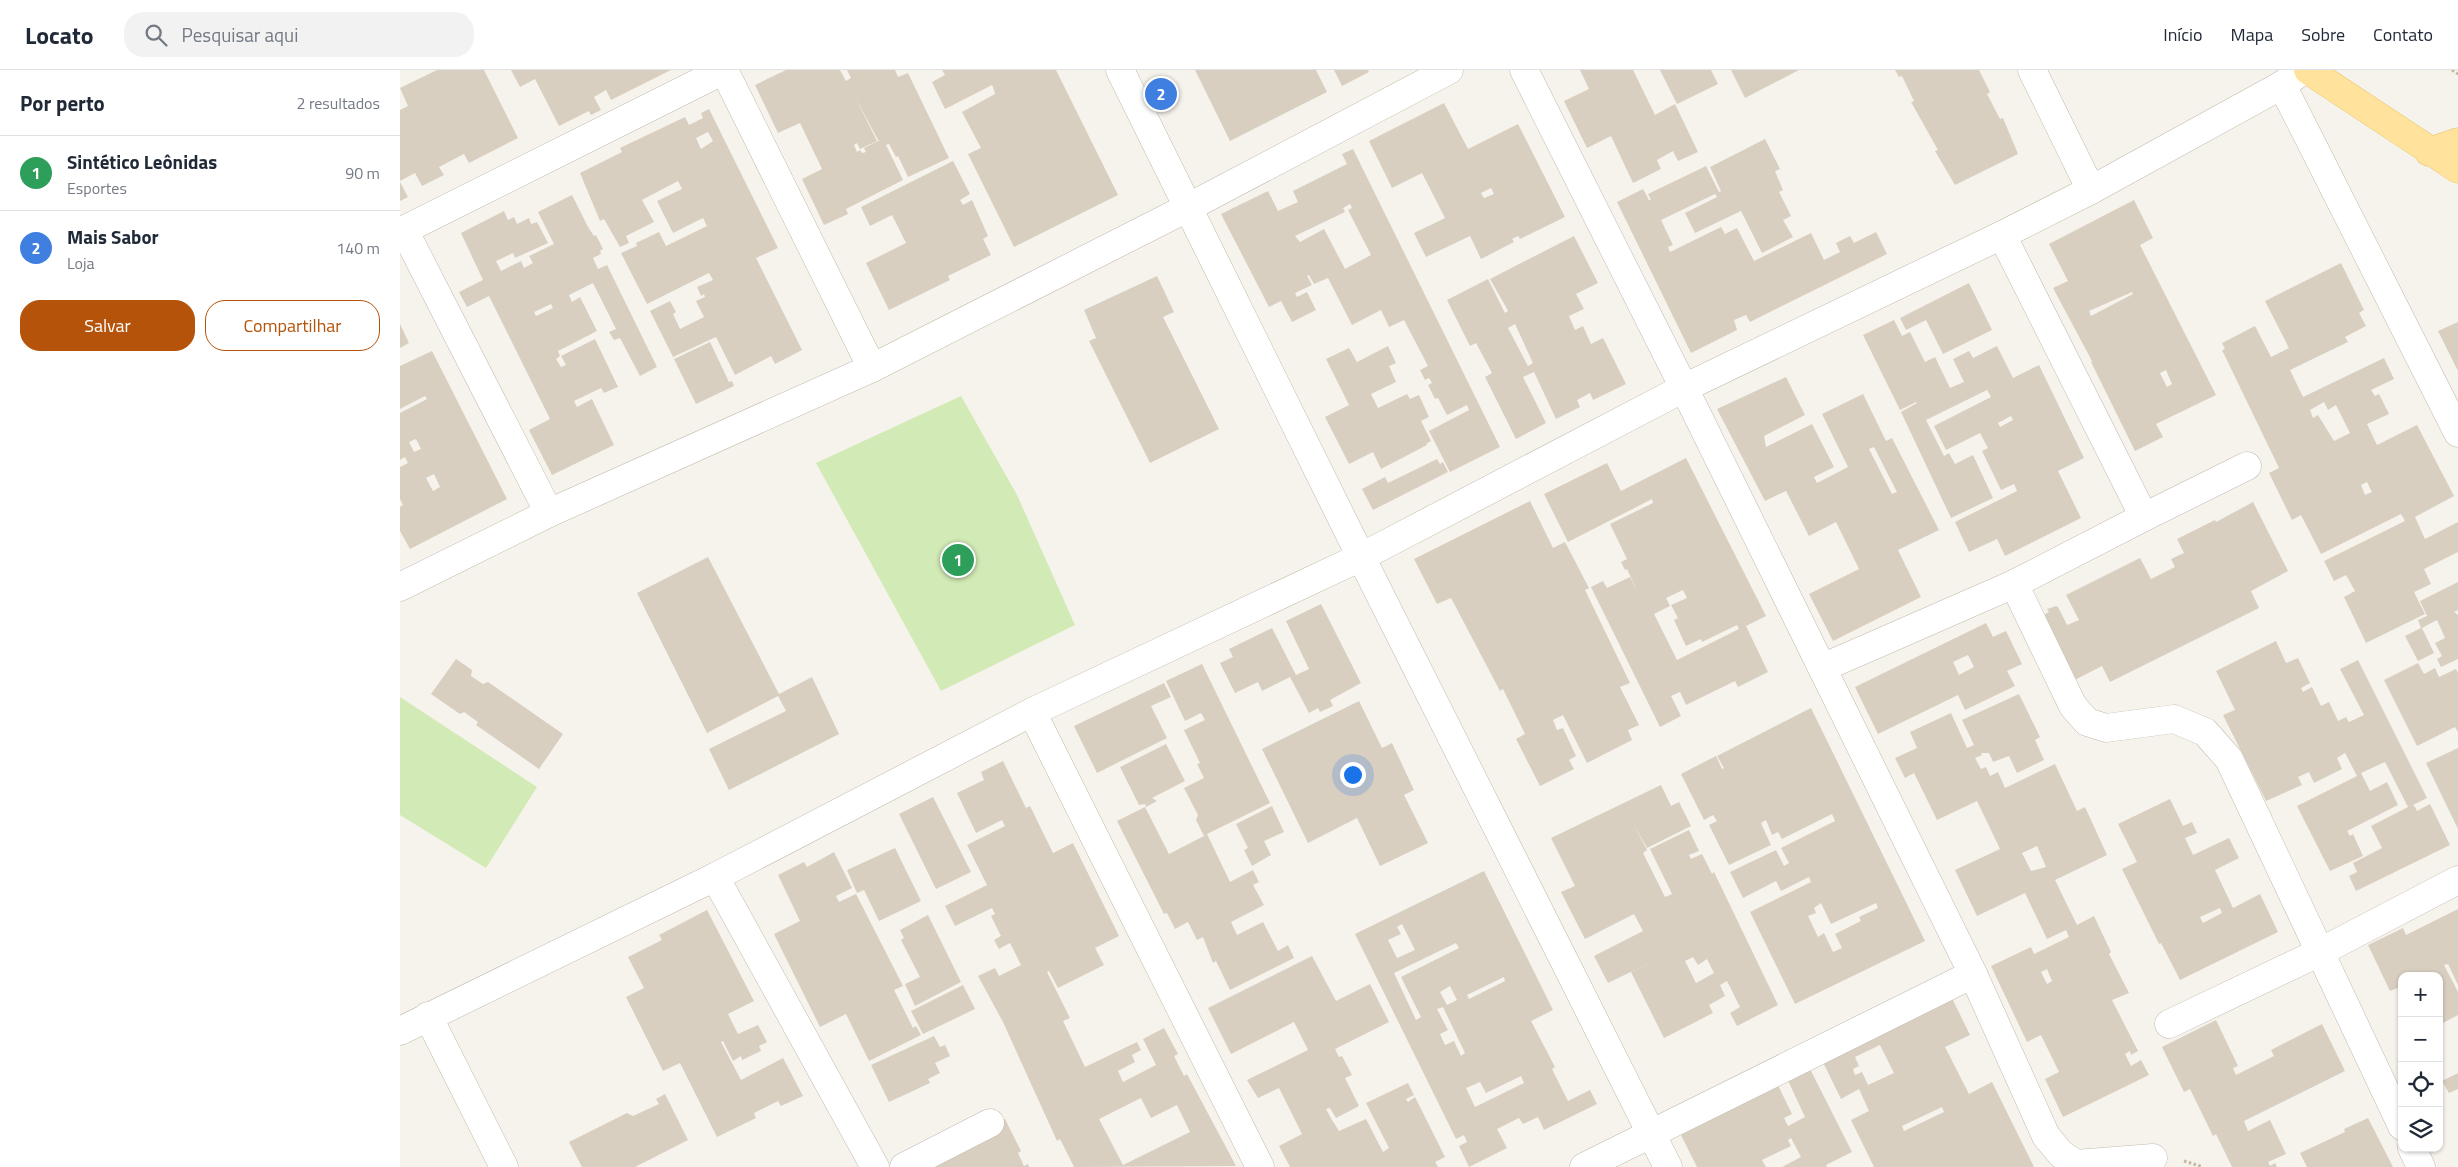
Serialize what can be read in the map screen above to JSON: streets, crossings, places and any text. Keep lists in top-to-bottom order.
{
  "page": {
    "header": "Locato",
    "search": "Pesquisar aqui",
    "nav": [
      "Início",
      "Mapa",
      "Sobre",
      "Contato"
    ],
    "heading": ["Por perto", "2 resultados"],
    "pins": ["2", "1"],
    "list": [
      {
        "mark": "1",
        "name": "Sintético Leônidas",
        "note": "Esportes",
        "value": "90 m"
      },
      {
        "mark": "2",
        "name": "Mais Sabor",
        "note": "Loja",
        "value": "140 m"
      }
    ],
    "buttons": ["Salvar", "Compartilhar"],
    "map_buttons": ["+", "−"]
  }
}
